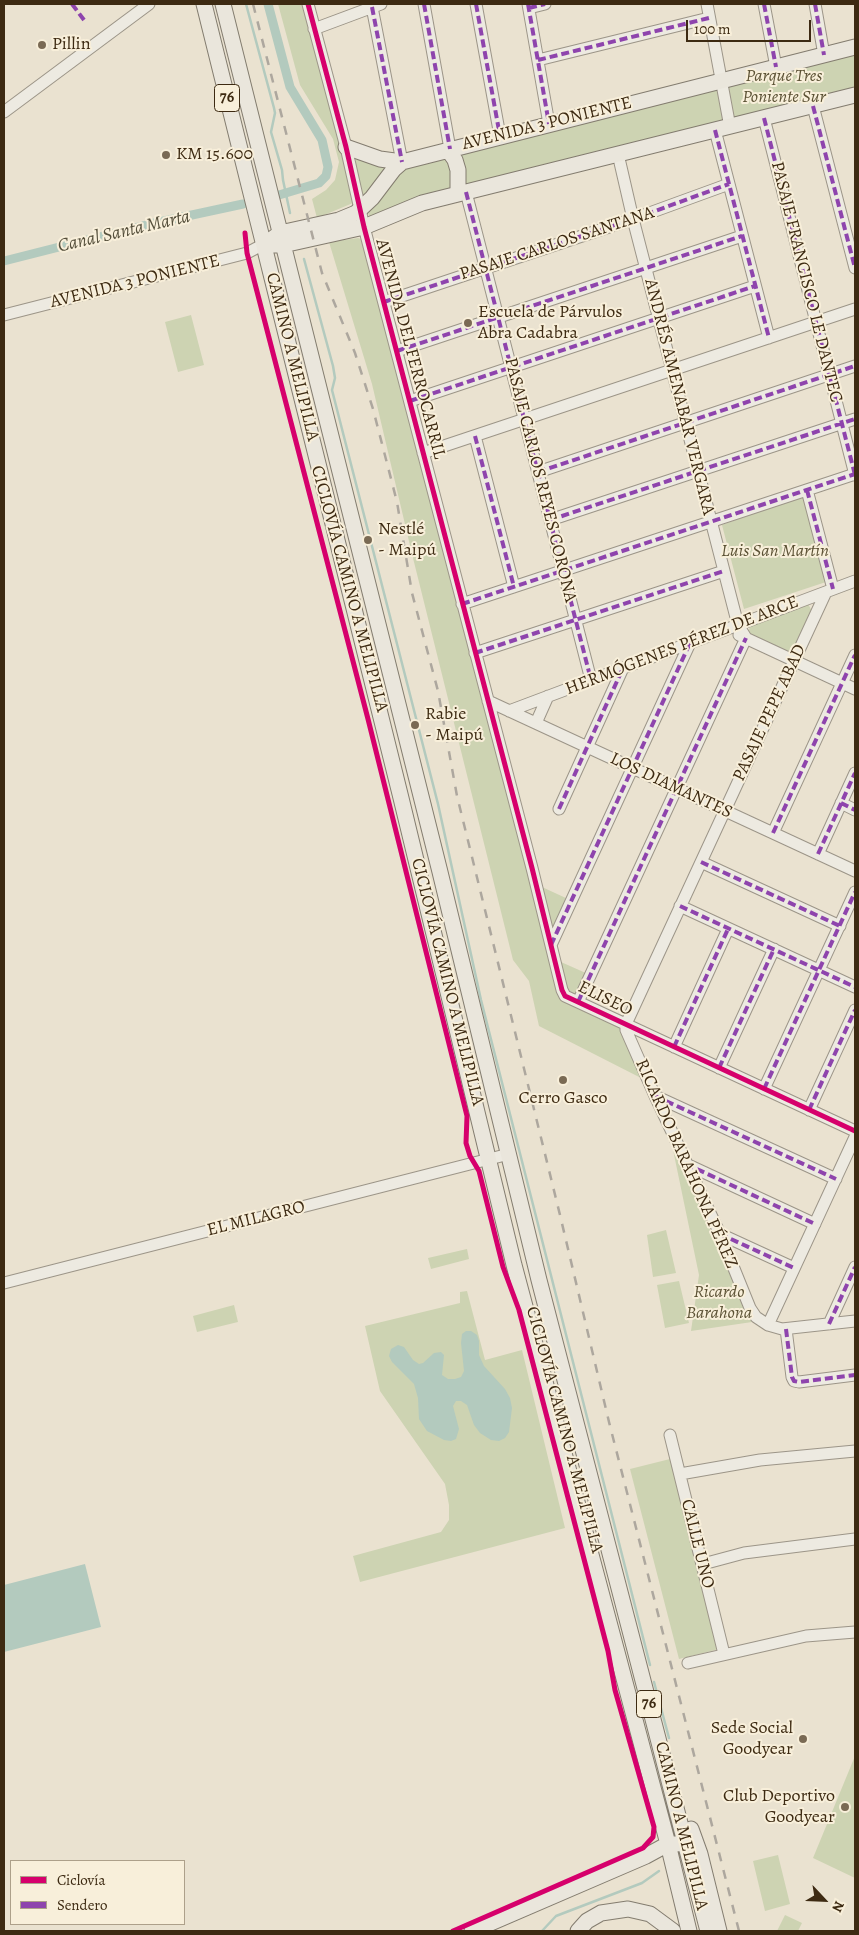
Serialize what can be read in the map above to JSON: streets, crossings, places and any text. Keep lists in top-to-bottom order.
{
  "streets": {
    "main road": ["76", "AVENIDA 3 PONIENTE", "CAMINO A MELIPILLA"],
    "street": [
      "PASAJE CARLOS SANTANA",
      "PASAJE FRANCISCO LE DANTEC",
      "AVENIDA DEL FERROCARRIL",
      "ANDRÉS AMENABAR VERGARA",
      "PASAJE CARLOS REYES CORONA",
      "HERMÓGENES PÉREZ DE ARCE",
      "PASAJE PEPE ABAD",
      "LOS DIAMANTES",
      "ELISEO",
      "RICARDO BARAHONA PÉREZ",
      "EL MILAGRO",
      "CALLE UNO"
    ],
    "cycle path": ["CICLOVÍA CAMINO A MELIPILLA"]
  },
  "crossings": [
    ["AVENIDA 3 PONIENTE", "PASAJE FRANCISCO LE DANTEC"],
    ["AVENIDA 3 PONIENTE", "AVENIDA DEL FERROCARRIL"],
    ["AVENIDA 3 PONIENTE", "CAMINO A MELIPILLA"],
    ["AVENIDA 3 PONIENTE", "ANDRÉS AMENABAR VERGARA"],
    ["AVENIDA 3 PONIENTE", "PASAJE CARLOS REYES CORONA"],
    ["PASAJE CARLOS SANTANA", "AVENIDA DEL FERROCARRIL"],
    ["PASAJE CARLOS SANTANA", "ANDRÉS AMENABAR VERGARA"],
    ["PASAJE CARLOS SANTANA", "PASAJE CARLOS REYES CORONA"],
    ["AVENIDA DEL FERROCARRIL", "LOS DIAMANTES"],
    ["AVENIDA DEL FERROCARRIL", "ELISEO"],
    ["CAMINO A MELIPILLA", "EL MILAGRO"],
    ["ANDRÉS AMENABAR VERGARA", "HERMÓGENES PÉREZ DE ARCE"],
    ["PASAJE CARLOS REYES CORONA", "HERMÓGENES PÉREZ DE ARCE"],
    ["HERMÓGENES PÉREZ DE ARCE", "PASAJE PEPE ABAD"],
    ["HERMÓGENES PÉREZ DE ARCE", "LOS DIAMANTES"],
    ["PASAJE PEPE ABAD", "LOS DIAMANTES"],
    ["PASAJE PEPE ABAD", "ELISEO"],
    ["PASAJE PEPE ABAD", "RICARDO BARAHONA PÉREZ"],
    ["LOS DIAMANTES", "ELISEO"],
    ["ELISEO", "RICARDO BARAHONA PÉREZ"]
  ],
  "water": ["Canal Santa Marta"],
  "parks": ["Parque Tres Poniente Sur", "Luis San Martín", "Ricardo Barahona"],
  "places": [
    "Pillin",
    "KM 15.600",
    "Escuela de Párvulos Abra Cadabra",
    "Nestlé - Maipú",
    "Rabie - Maipú",
    "Cerro Gasco",
    "Sede Social Goodyear",
    "Club Deportivo Goodyear"
  ],
  "legend": ["Ciclovía", "Sendero"],
  "scale_bar": "100 m",
  "north": "bottom right"
}
